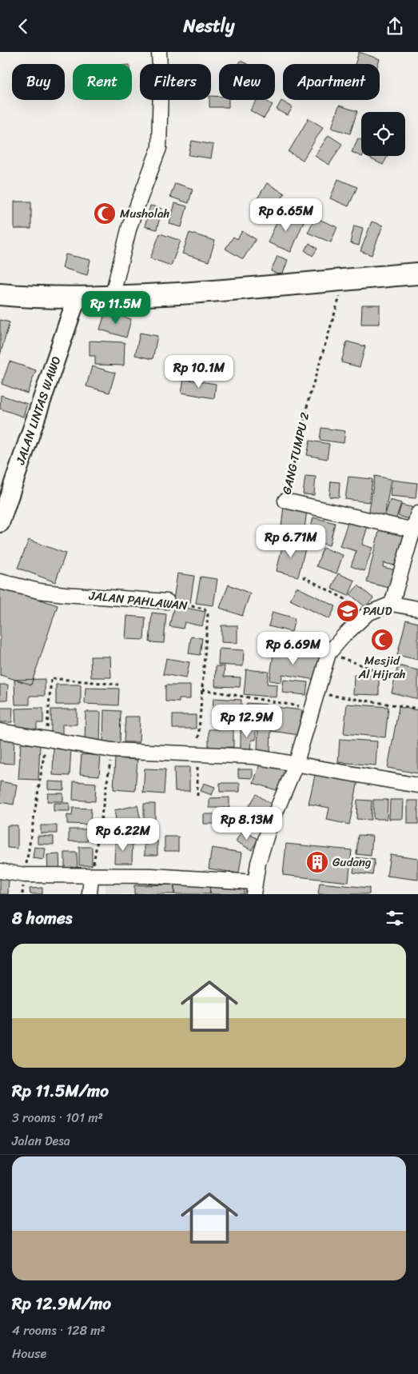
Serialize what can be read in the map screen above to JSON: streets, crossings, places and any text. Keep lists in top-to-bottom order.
{
  "streets": {
    "main road": ["JALAN LINTAS WAWO"],
    "street": ["GANG TUMPU 2", "JALAN PAHLAWAN"]
  },
  "places": {
    "mosque": ["Musholah", "Mesjid Al Hijrah"],
    "school or university": ["PAUD"],
    "building": ["Gudang"]
  },
  "page": {
    "header": "Nestly",
    "chip": [
      "Buy",
      "Rent",
      "Filters",
      "New",
      "Apartment"
    ],
    "price": [
      "Rp 6.65M",
      "Rp 11.5M",
      "Rp 10.1M",
      "Rp 6.71M",
      "Rp 6.69M",
      "Rp 12.9M",
      "Rp 8.13M",
      "Rp 6.22M"
    ],
    "heading": "8 homes",
    "list": [
      {
        "name": "Rp 11.5M/mo",
        "note": "3 rooms · 101 m² · Jalan Desa"
      },
      {
        "name": "Rp 12.9M/mo",
        "note": "4 rooms · 128 m² · House"
      }
    ]
  }
}
